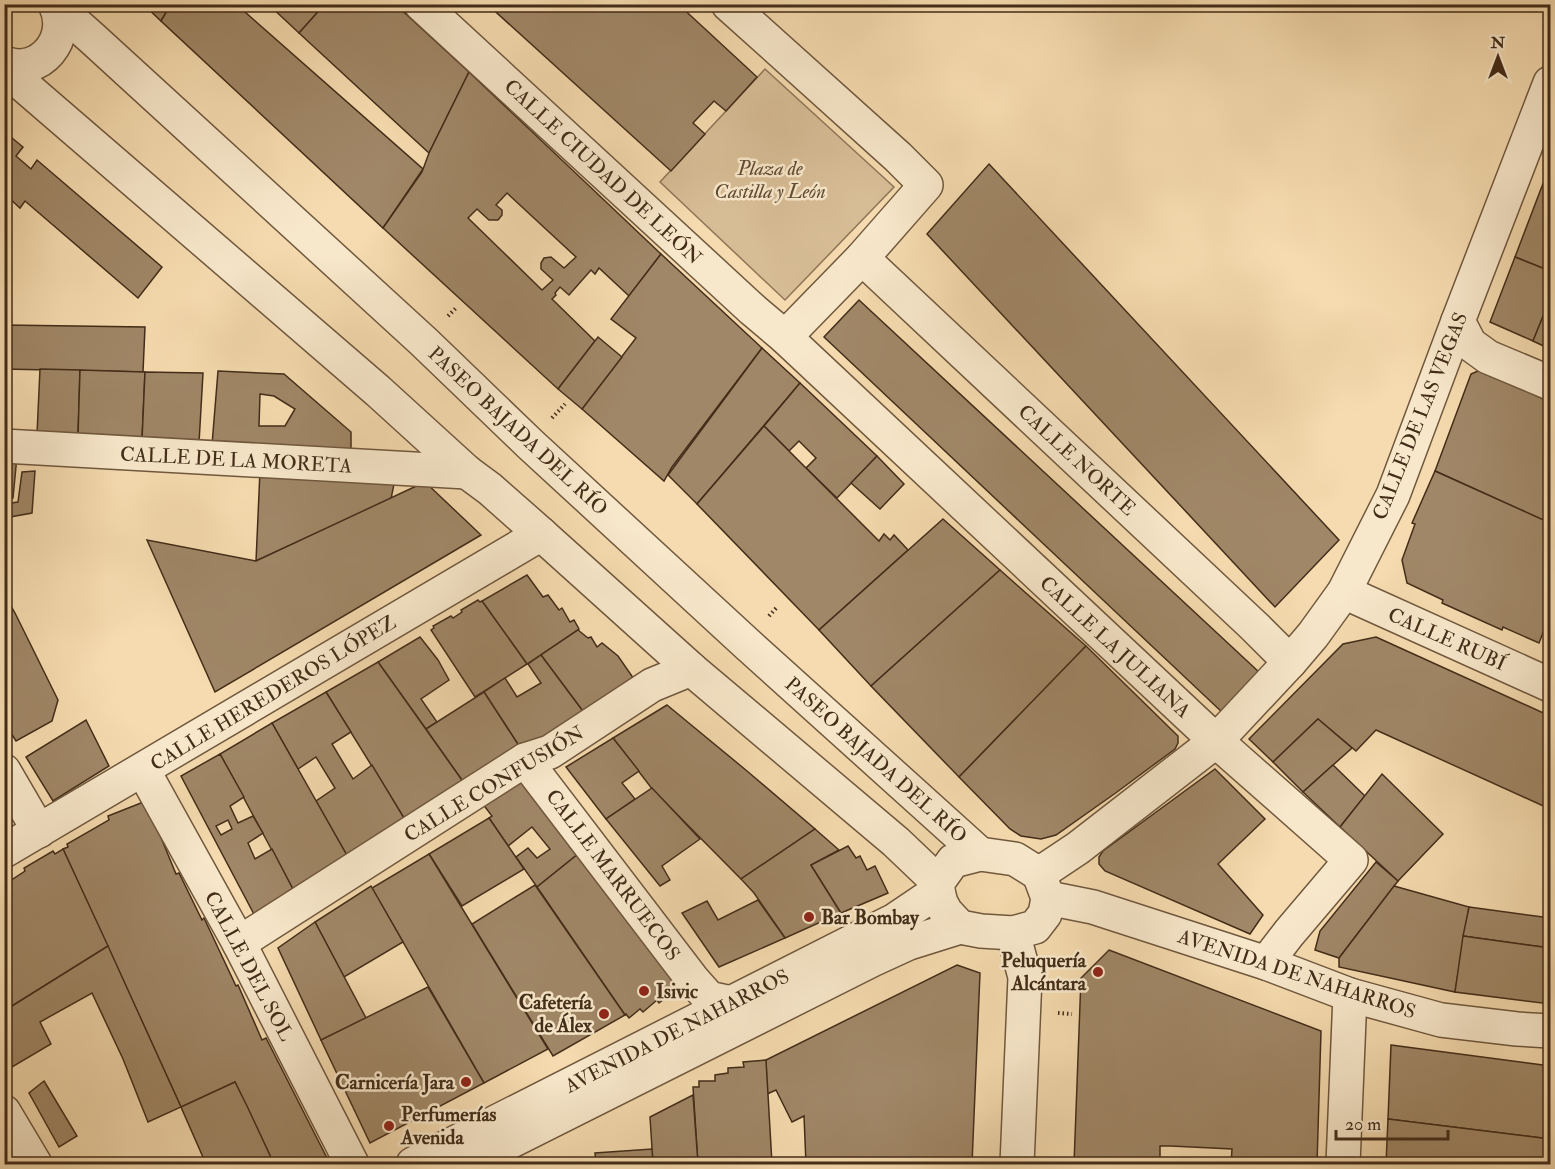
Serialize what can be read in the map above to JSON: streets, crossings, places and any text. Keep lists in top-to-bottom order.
{
  "streets": {
    "street": [
      "CALLE CIUDAD DE LEÓN",
      "CALLE DE LAS VEGAS",
      "PASEO BAJADA DEL RÍO",
      "CALLE DE LA MORETA",
      "CALLE NORTE",
      "CALLE RUBÍ",
      "CALLE LA JULIANA",
      "CALLE HEREDEROS LÓPEZ",
      "CALLE CONFUSIÓN",
      "CALLE MARRUECOS",
      "CALLE DEL SOL",
      "AVENIDA DE NAHARROS"
    ]
  },
  "crossings": [
    ["CALLE CIUDAD DE LEÓN", "CALLE LA JULIANA"],
    ["CALLE DE LAS VEGAS", "PASEO BAJADA DEL RÍO"],
    ["CALLE DE LAS VEGAS", "CALLE NORTE"],
    ["CALLE DE LAS VEGAS", "CALLE RUBÍ"],
    ["CALLE DE LAS VEGAS", "CALLE LA JULIANA"],
    ["CALLE DE LAS VEGAS", "AVENIDA DE NAHARROS"],
    ["PASEO BAJADA DEL RÍO", "AVENIDA DE NAHARROS"],
    ["CALLE LA JULIANA", "AVENIDA DE NAHARROS"],
    ["CALLE HEREDEROS LÓPEZ", "CALLE DEL SOL"],
    ["CALLE CONFUSIÓN", "CALLE MARRUECOS"],
    ["CALLE CONFUSIÓN", "CALLE DEL SOL"],
    ["CALLE MARRUECOS", "AVENIDA DE NAHARROS"]
  ],
  "parks": ["Plaza de Castilla y León"],
  "places": [
    "Bar Bombay",
    "Peluquería Alcántara",
    "Isivic",
    "Cafetería de Álex",
    "Carnicería Jara",
    "Perfumerías Avenida"
  ],
  "scale_bar": "20 m",
  "north": "top"
}
